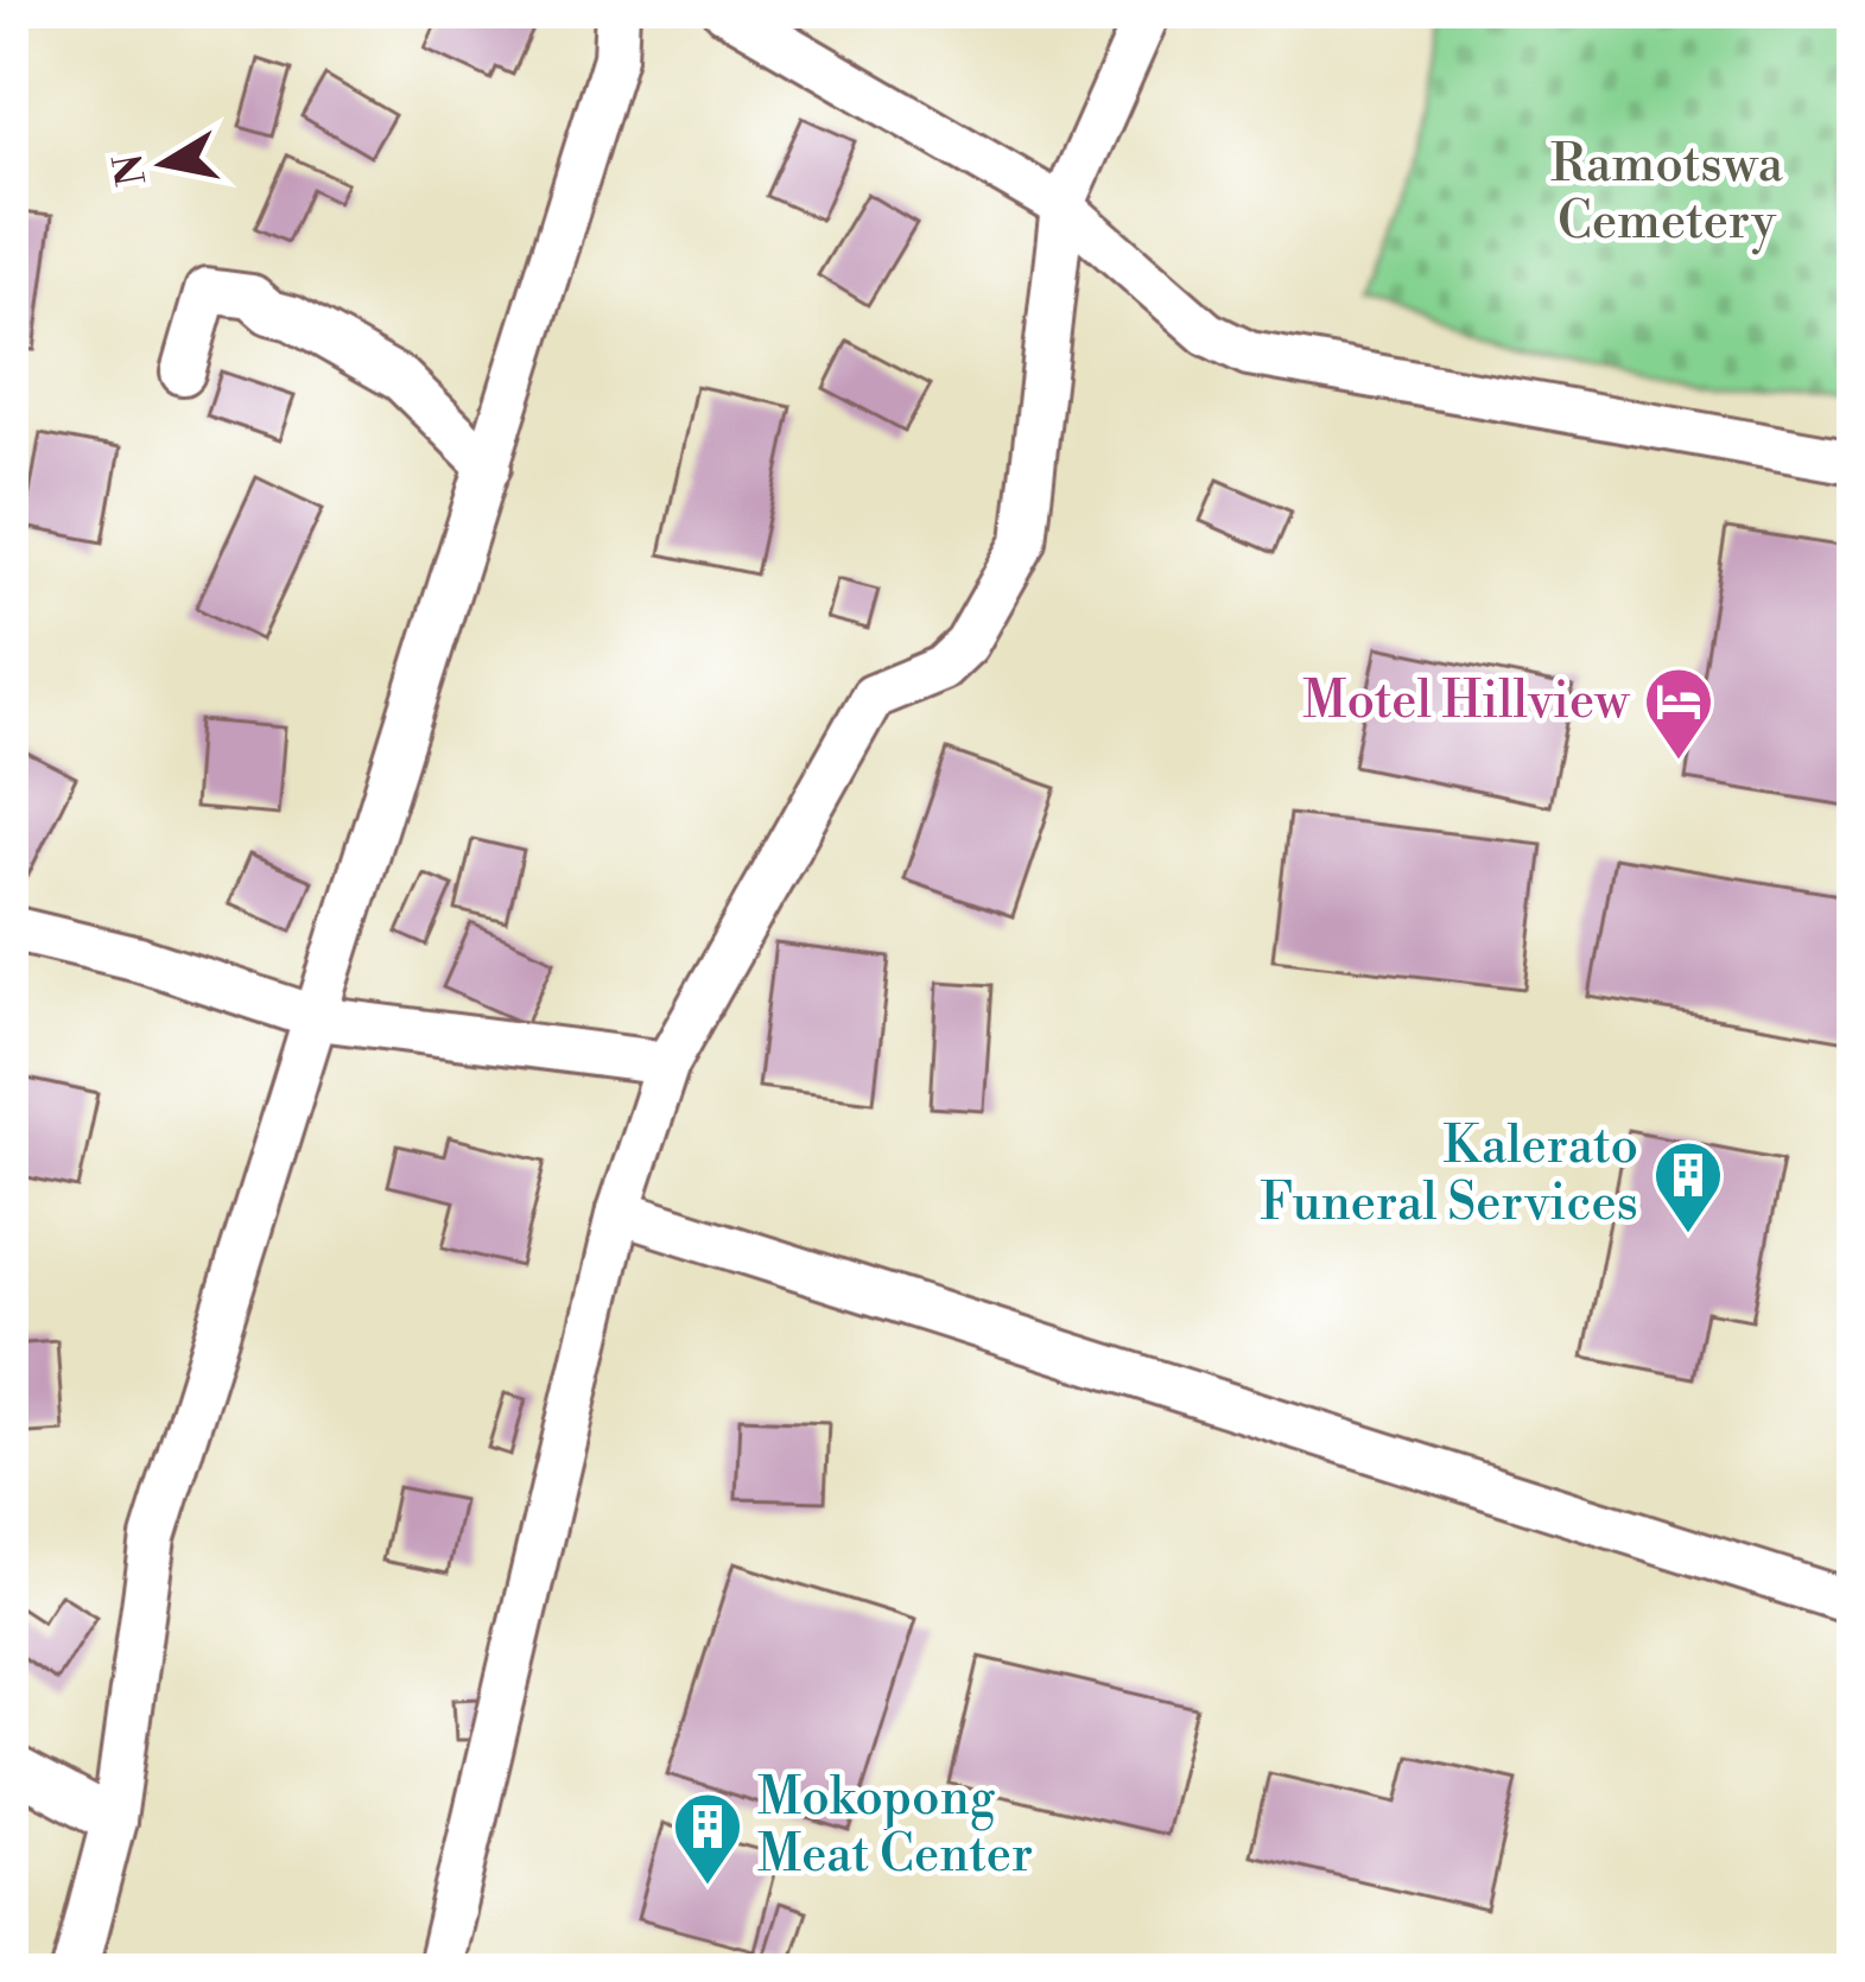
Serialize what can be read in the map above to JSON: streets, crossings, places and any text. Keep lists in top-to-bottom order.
{
  "parks": ["Ramotswa Cemetery"],
  "places": {
    "hotel": ["Motel Hillview"],
    "building": ["Kalerato Funeral Services", "Mokopong Meat Center"]
  },
  "north": "left"
}
